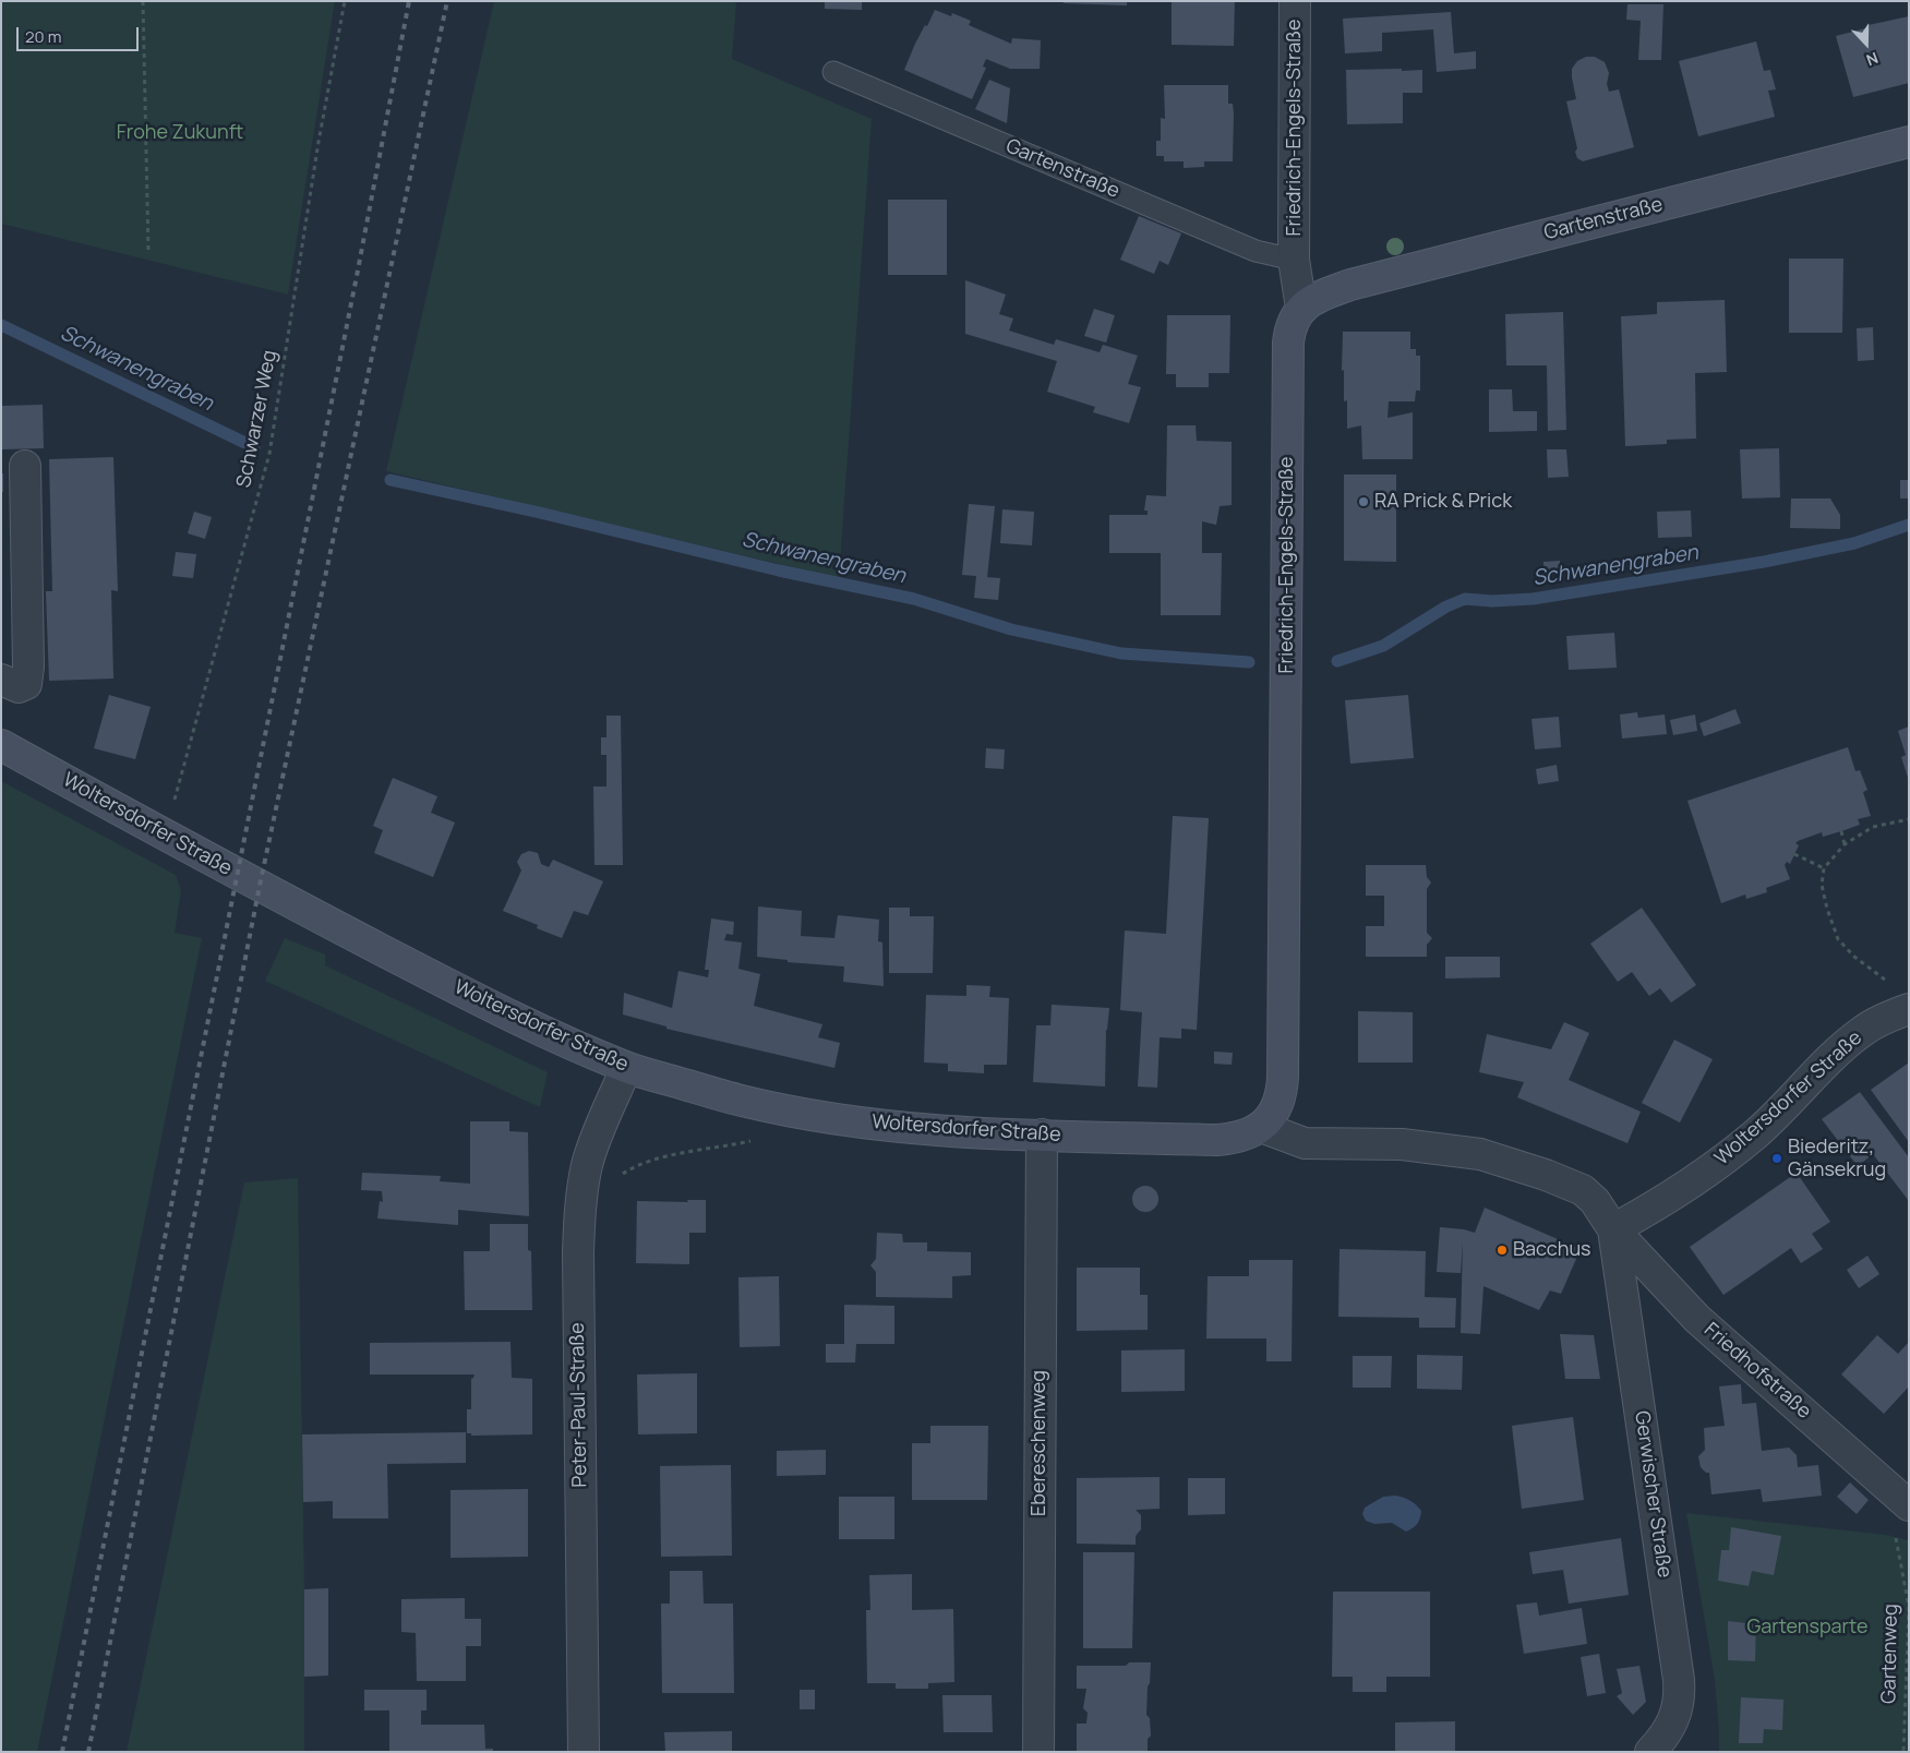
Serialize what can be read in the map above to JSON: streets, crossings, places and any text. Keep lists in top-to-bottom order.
{
  "streets": {
    "street": [
      "Friedrich-Engels-Straße",
      "Gartenstraße",
      "Woltersdorfer Straße",
      "Friedhofstraße",
      "Peter-Paul-Straße",
      "Ebereschenweg",
      "Gerwischer Straße"
    ],
    "path": ["Schwarzer Weg", "Gartenweg"]
  },
  "crossings": [
    ["Friedrich-Engels-Straße", "Gartenstraße"],
    ["Friedrich-Engels-Straße", "Woltersdorfer Straße"],
    ["Schwarzer Weg", "Woltersdorfer Straße"],
    ["Woltersdorfer Straße", "Friedhofstraße"],
    ["Woltersdorfer Straße", "Peter-Paul-Straße"],
    ["Woltersdorfer Straße", "Ebereschenweg"],
    ["Woltersdorfer Straße", "Gerwischer Straße"],
    ["Friedhofstraße", "Gerwischer Straße"],
    ["Friedhofstraße", "Gartenweg"]
  ],
  "water": ["Schwanengraben"],
  "parks": ["Frohe Zukunft", "Gartensparte"],
  "places": ["RA Prick & Prick", "Biederitz, Gänsekrug", "Bacchus"],
  "scale_bar": "20 m",
  "north": "bottom"
}
